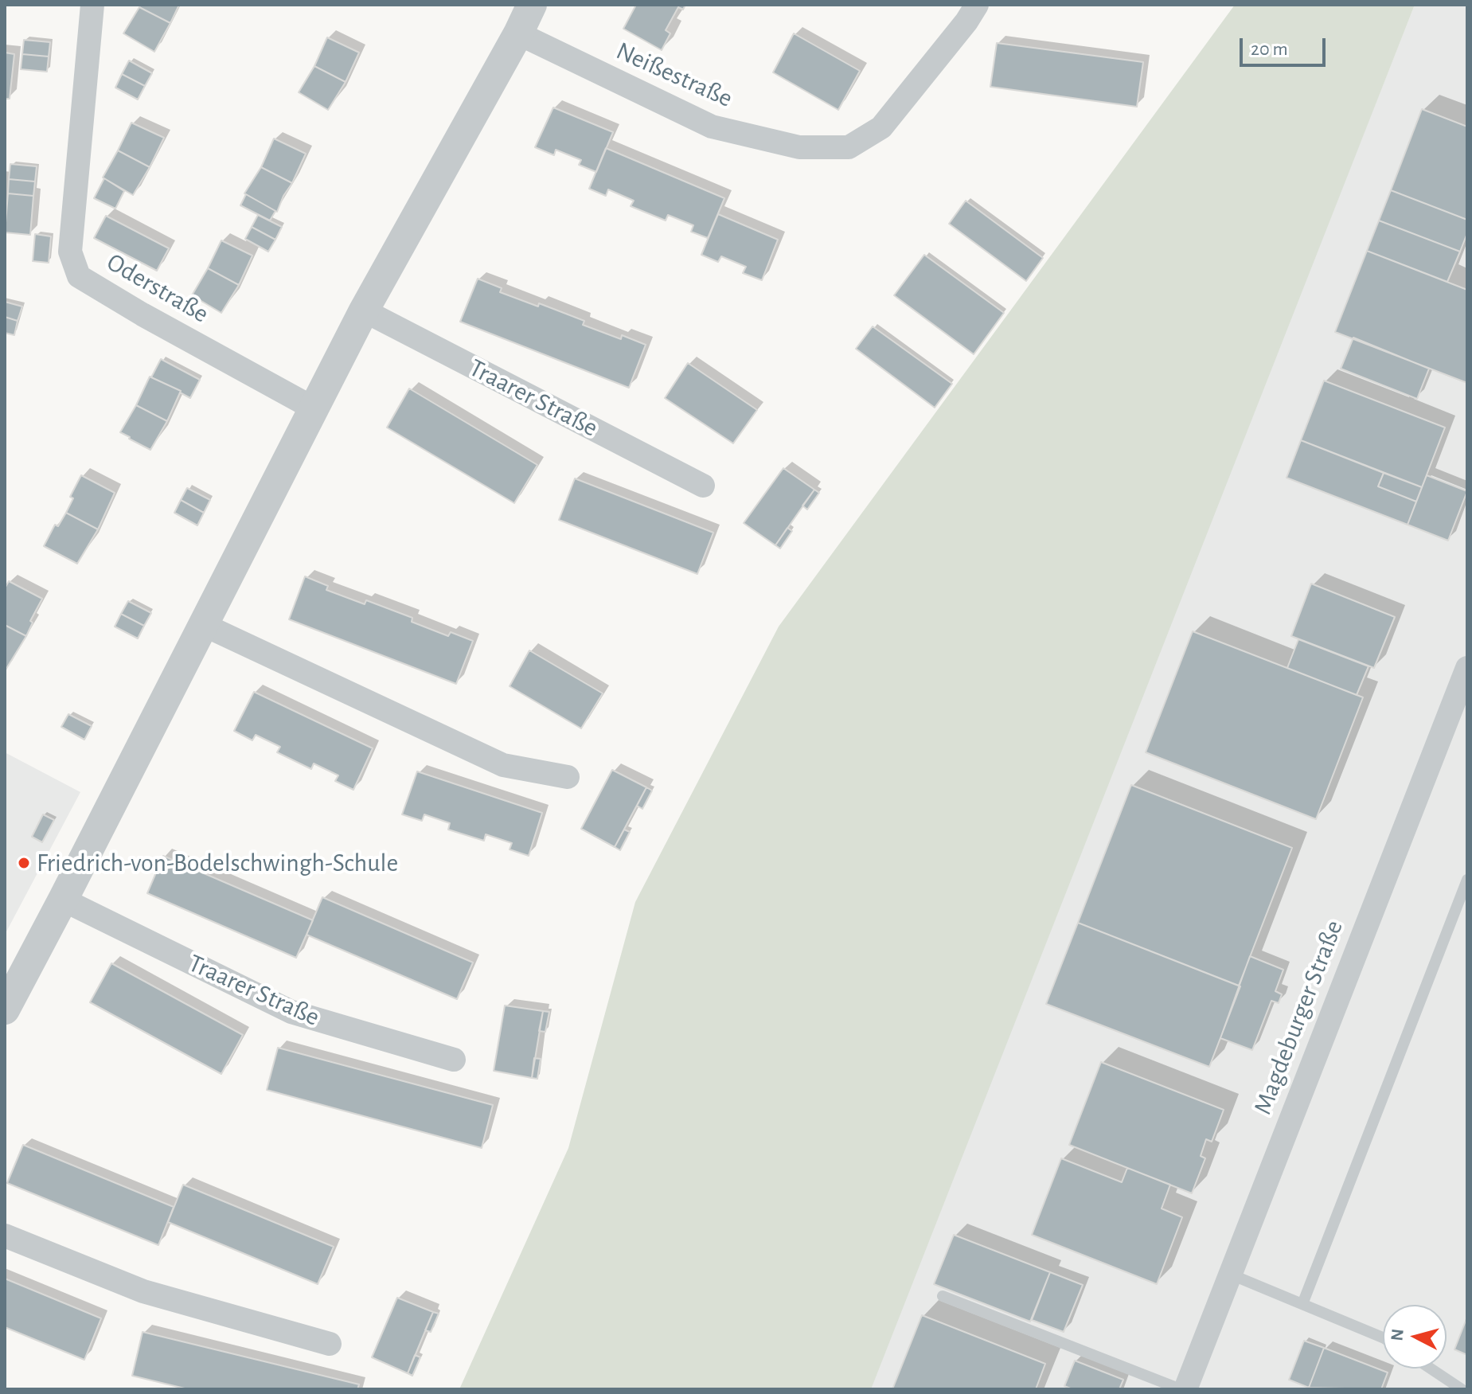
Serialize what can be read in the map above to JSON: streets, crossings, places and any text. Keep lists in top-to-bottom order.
{
  "streets": {
    "street": [
      "Neißestraße",
      "Oderstraße",
      "Traarer Straße",
      "Magdeburger Straße"
    ]
  },
  "places": ["Friedrich-von-Bodelschwingh-Schule"],
  "scale_bar": "20 m",
  "north": "left"
}
